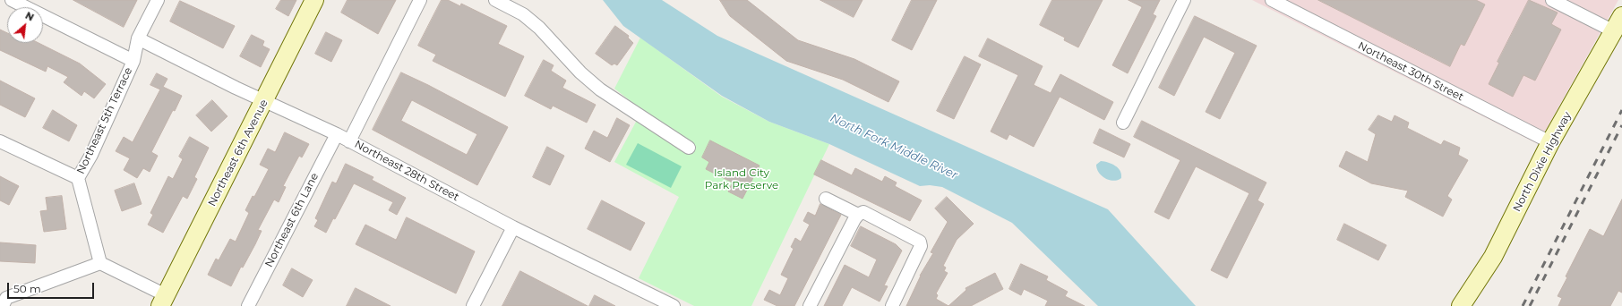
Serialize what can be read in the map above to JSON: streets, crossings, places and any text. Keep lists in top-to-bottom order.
{
  "streets": {
    "street": [
      "Northeast 30th Street",
      "Northeast 5th Terrace",
      "Northeast 6th Avenue",
      "North Dixie Highway",
      "Northeast 28th Street",
      "Northeast 6th Lane"
    ]
  },
  "crossings": [
    ["Northeast 30th Street", "North Dixie Highway"],
    ["Northeast 5th Terrace", "Northeast 28th Street"],
    ["Northeast 6th Avenue", "Northeast 28th Street"],
    ["Northeast 28th Street", "Northeast 6th Lane"]
  ],
  "water": ["North Fork Middle River"],
  "parks": ["Island City Park Preserve"],
  "scale_bar": "50 m",
  "north": "top right"
}
